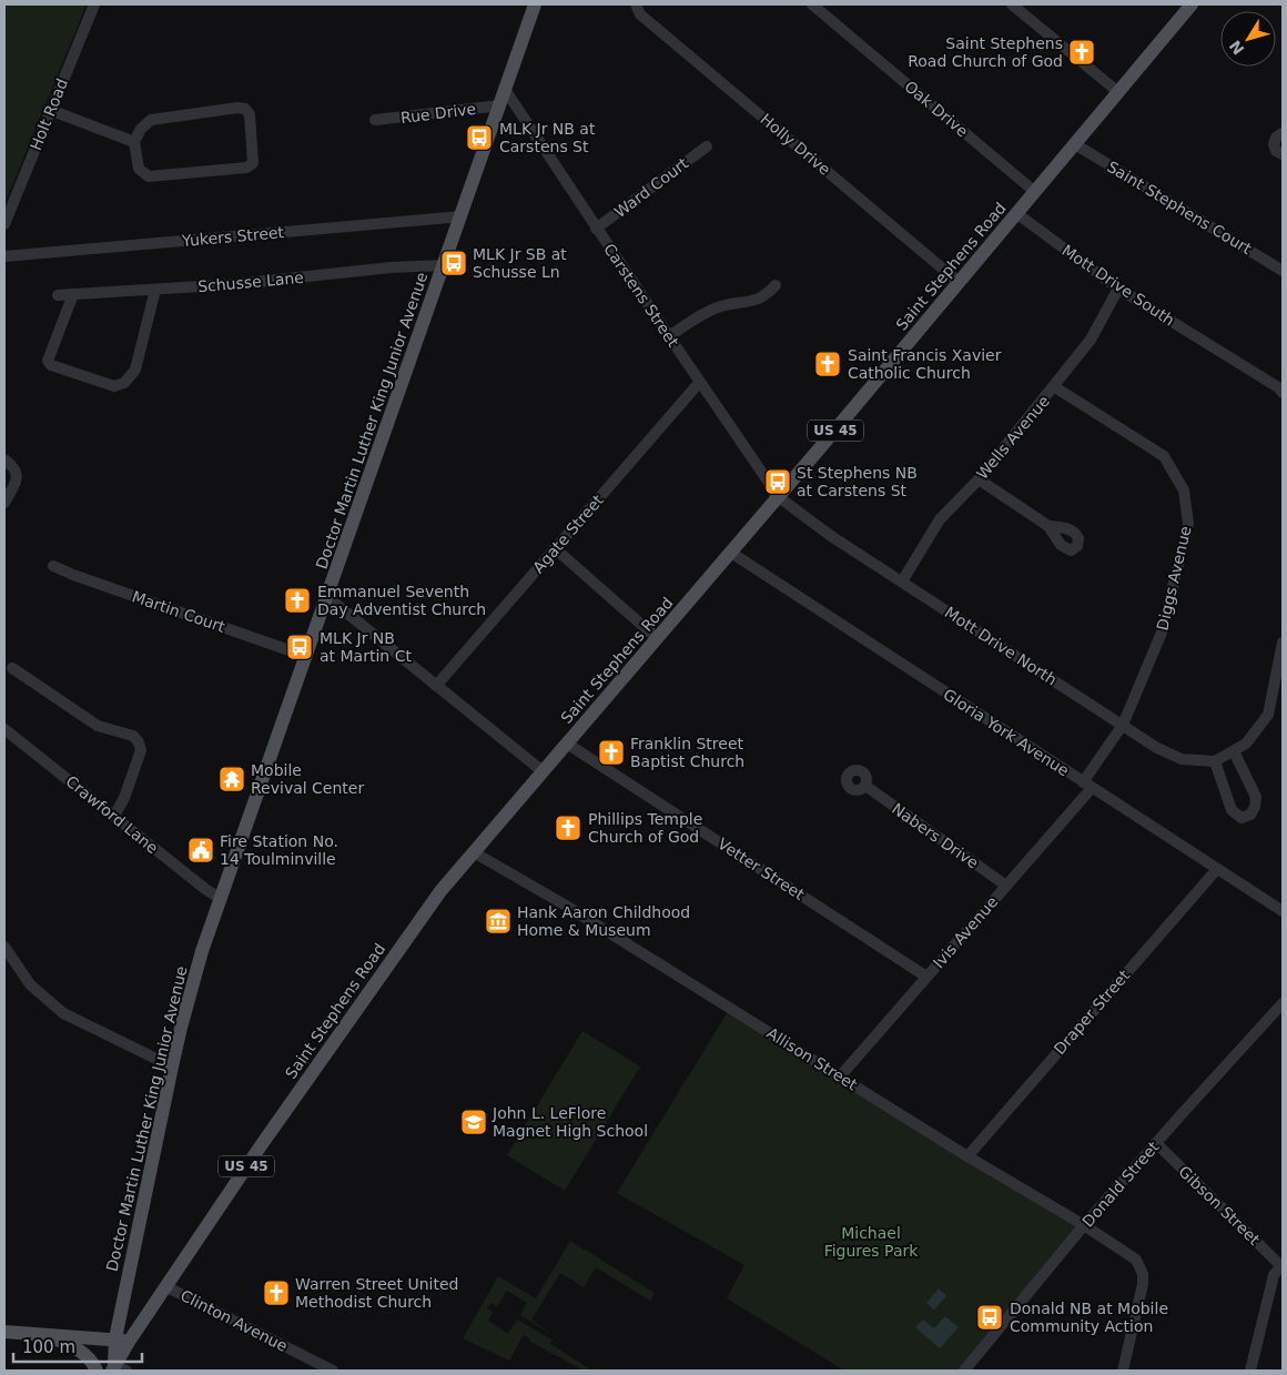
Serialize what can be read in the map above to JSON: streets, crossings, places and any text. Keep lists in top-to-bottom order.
{
  "streets": {
    "main road": ["Saint Stephens Road", "Doctor Martin Luther King Junior Avenue", "US 45"],
    "street": [
      "Oak Drive",
      "Rue Drive",
      "Holt Road",
      "Holly Drive",
      "Ward Court",
      "Saint Stephens Court",
      "Yukers Street",
      "Schusse Lane",
      "Mott Drive South",
      "Carstens Street",
      "Wells Avenue",
      "Agate Street",
      "Diggs Avenue",
      "Martin Court",
      "Mott Drive North",
      "Gloria York Avenue",
      "Crawford Lane",
      "Nabers Drive",
      "Vetter Street",
      "Ivis Avenue",
      "Draper Street",
      "Allison Street",
      "Donald Street",
      "Gibson Street",
      "Clinton Avenue"
    ]
  },
  "crossings": [
    ["Oak Drive", "Saint Stephens Road"],
    ["Rue Drive", "Doctor Martin Luther King Junior Avenue"],
    ["Holly Drive", "Saint Stephens Road"],
    ["Ward Court", "Carstens Street"],
    ["Saint Stephens Court", "Saint Stephens Road"],
    ["Yukers Street", "Doctor Martin Luther King Junior Avenue"],
    ["Saint Stephens Road", "Mott Drive South"],
    ["Saint Stephens Road", "Carstens Street"],
    ["Saint Stephens Road", "Doctor Martin Luther King Junior Avenue"],
    ["Saint Stephens Road", "Mott Drive North"],
    ["Saint Stephens Road", "Gloria York Avenue"],
    ["Saint Stephens Road", "Vetter Street"],
    ["Saint Stephens Road", "Allison Street"],
    ["Saint Stephens Road", "Clinton Avenue"],
    ["Schusse Lane", "Doctor Martin Luther King Junior Avenue"],
    ["Mott Drive South", "Wells Avenue"],
    ["Carstens Street", "Doctor Martin Luther King Junior Avenue"],
    ["Carstens Street", "Agate Street"],
    ["Carstens Street", "Mott Drive North"],
    ["Doctor Martin Luther King Junior Avenue", "Martin Court"],
    ["Doctor Martin Luther King Junior Avenue", "Crawford Lane"],
    ["Wells Avenue", "Diggs Avenue"],
    ["Wells Avenue", "Mott Drive North"],
    ["Diggs Avenue", "Mott Drive North"],
    ["Diggs Avenue", "Gloria York Avenue"],
    ["Diggs Avenue", "Ivis Avenue"],
    ["Gloria York Avenue", "Ivis Avenue"],
    ["Gloria York Avenue", "Draper Street"],
    ["Nabers Drive", "Ivis Avenue"],
    ["Vetter Street", "Ivis Avenue"],
    ["Ivis Avenue", "Allison Street"],
    ["Draper Street", "Allison Street"],
    ["Allison Street", "Donald Street"],
    ["Donald Street", "Gibson Street"]
  ],
  "parks": ["Michael Figures Park"],
  "places": {
    "church": [
      "Saint Stephens Road Church of God",
      "Saint Francis Xavier Catholic Church",
      "Emmanuel Seventh Day Adventist Church",
      "Franklin Street Baptist Church",
      "Phillips Temple Church of God",
      "Warren Street United Methodist Church"
    ],
    "bus stop": [
      "MLK Jr NB at Carstens St",
      "MLK Jr SB at Schusse Ln",
      "St Stephens NB at Carstens St",
      "MLK Jr NB at Martin Ct",
      "Donald NB at Mobile Community Action"
    ],
    "temple": ["Mobile Revival Center"],
    "public building": ["Fire Station No. 14 Toulminville"],
    "museum": ["Hank Aaron Childhood Home & Museum"],
    "school or university": ["John L. LeFlore Magnet High School"]
  },
  "scale_bar": "100 m",
  "north": "bottom left"
}
